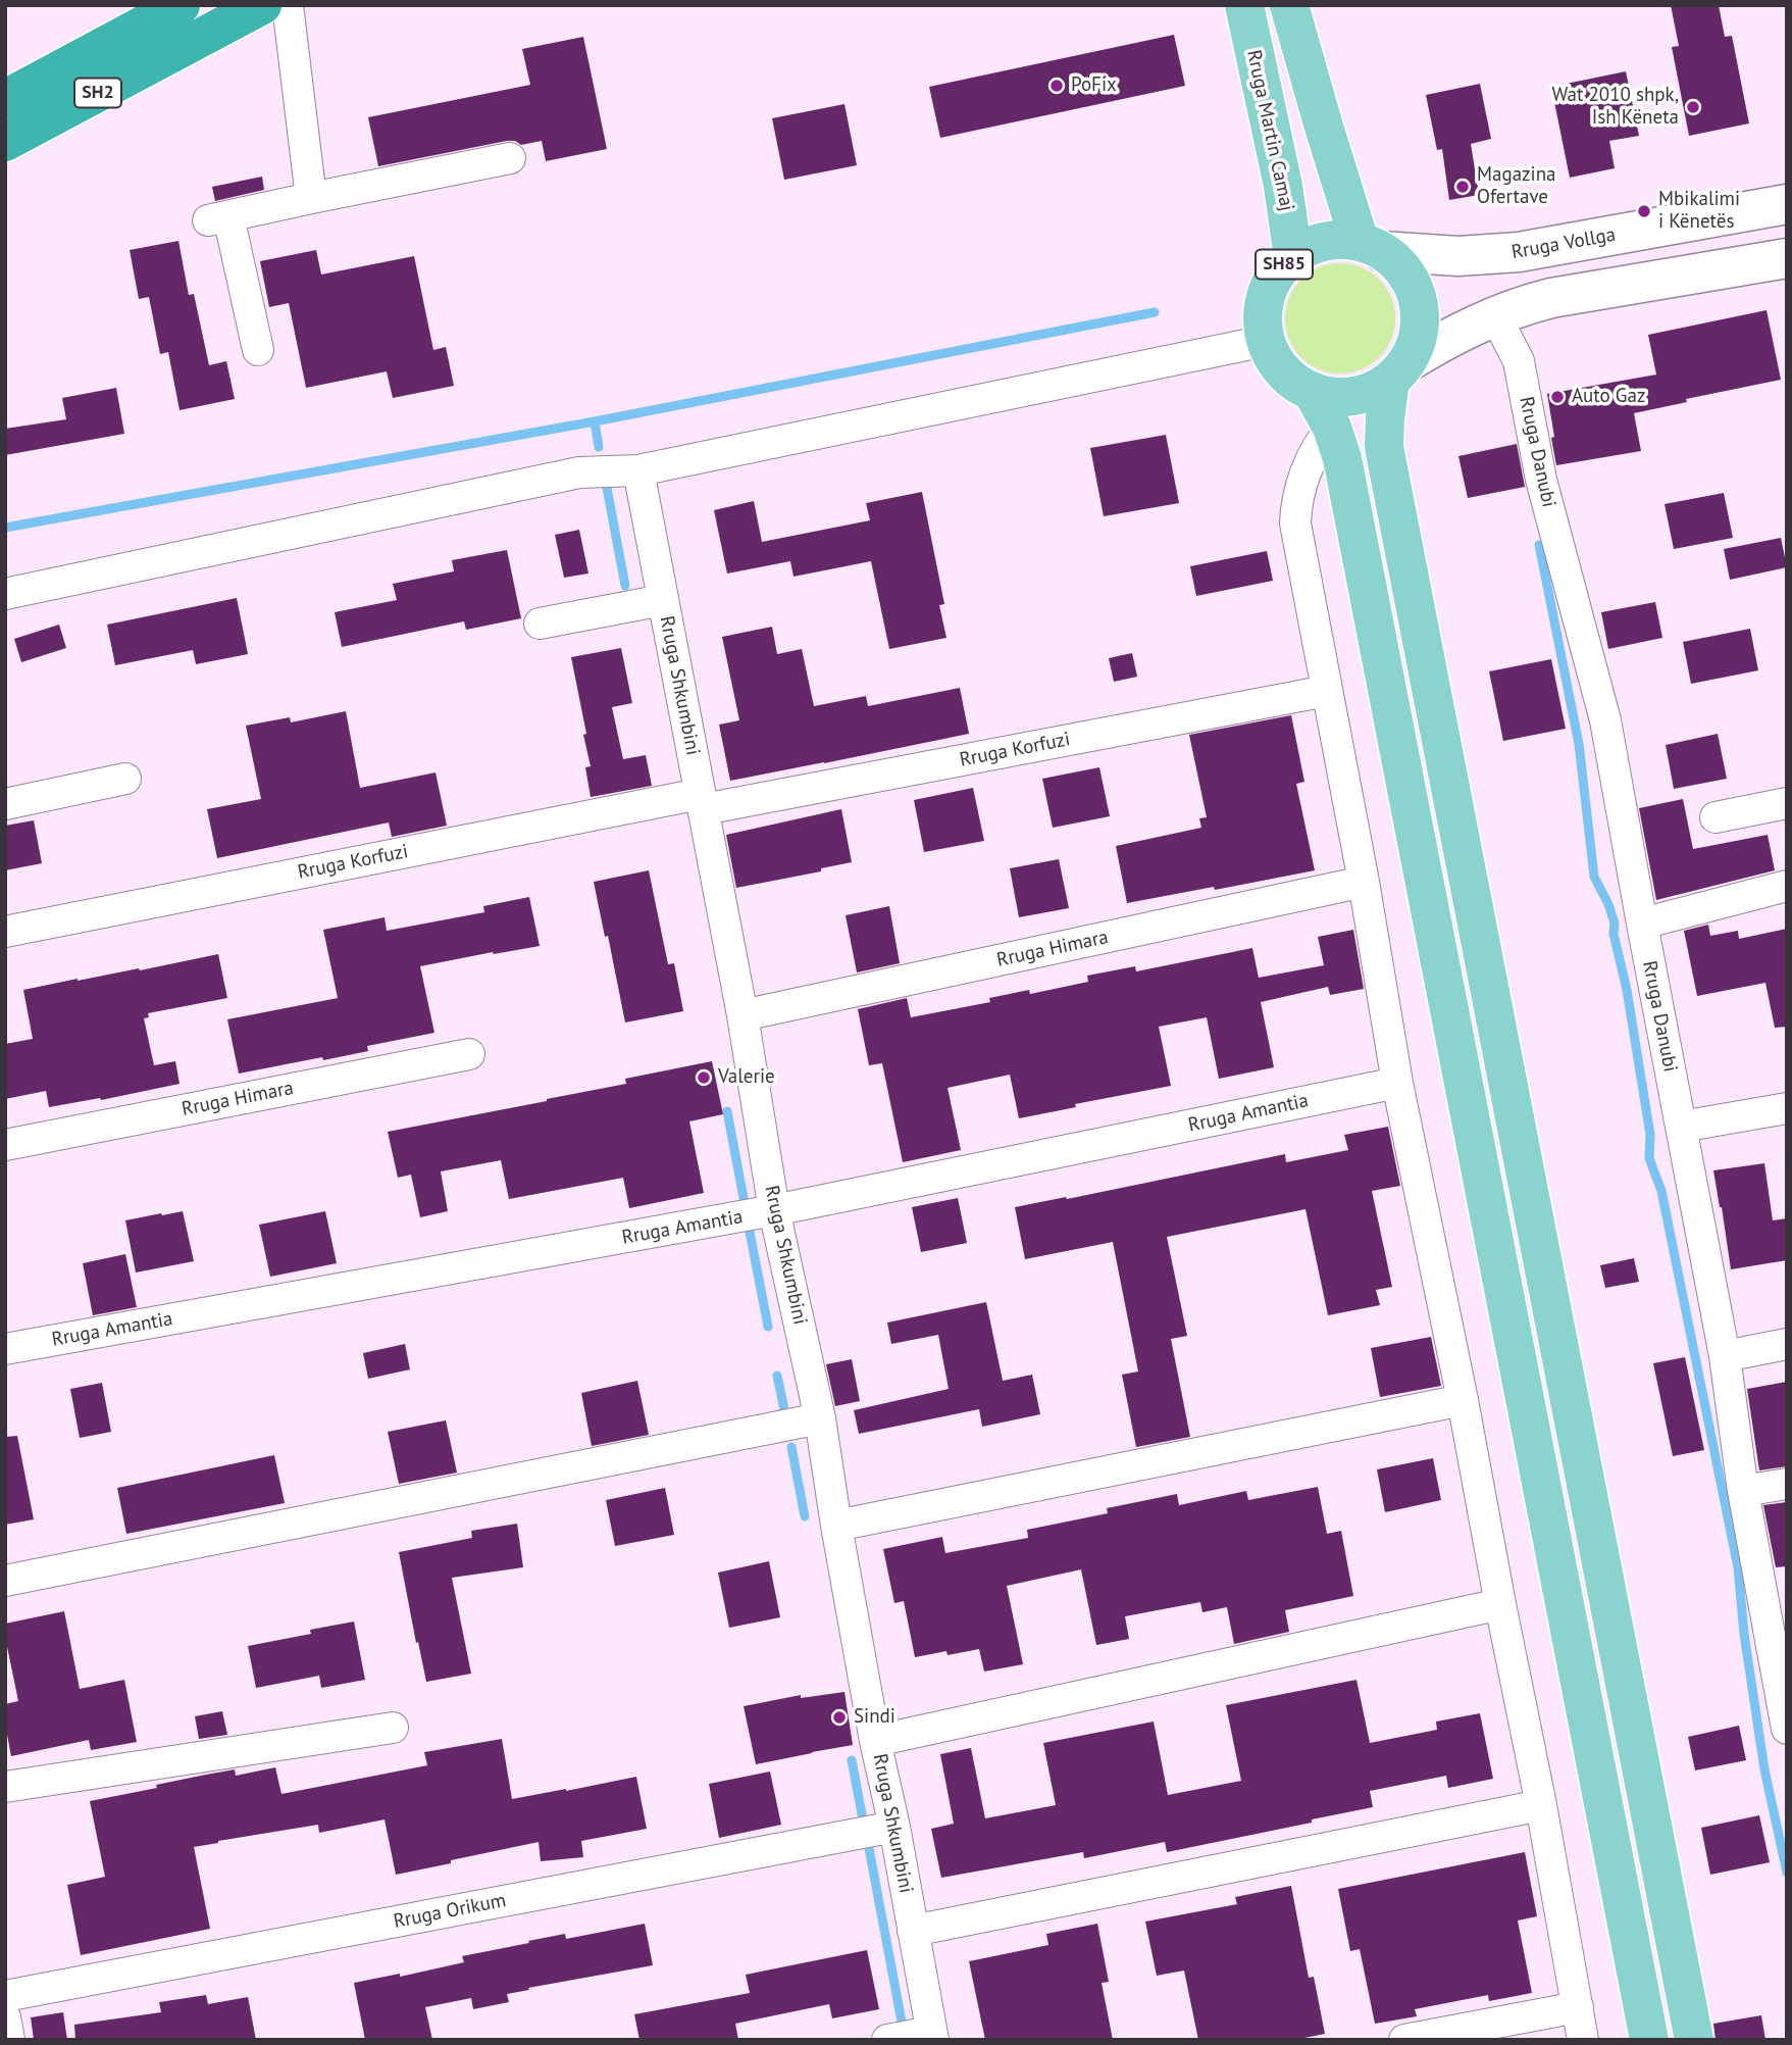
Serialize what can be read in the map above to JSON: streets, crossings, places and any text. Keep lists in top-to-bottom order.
{
  "streets": {
    "highway": ["SH2"],
    "main road": ["Rruga Martin Camaj", "Rruga Vollga", "SH85"],
    "street": [
      "Rruga Danubi",
      "Rruga Shkumbini",
      "Rruga Korfuzi",
      "Rruga Himara",
      "Rruga Amantia",
      "Rruga Orikum"
    ]
  },
  "crossings": [
    ["Rruga Martin Camaj", "Rruga Vollga"],
    ["Rruga Martin Camaj", "SH85"],
    ["Rruga Vollga", "SH85"],
    ["Rruga Shkumbini", "Rruga Korfuzi"],
    ["Rruga Shkumbini", "Rruga Himara"],
    ["Rruga Shkumbini", "Rruga Amantia"],
    ["Rruga Shkumbini", "Rruga Orikum"]
  ],
  "places": [
    "PoFix",
    "Wat 2010 shpk, Ish Këneta",
    "Magazina Ofertave",
    "Mbikalimi i Kënetës",
    "Auto Gaz",
    "Valerie",
    "Sindi"
  ]
}
